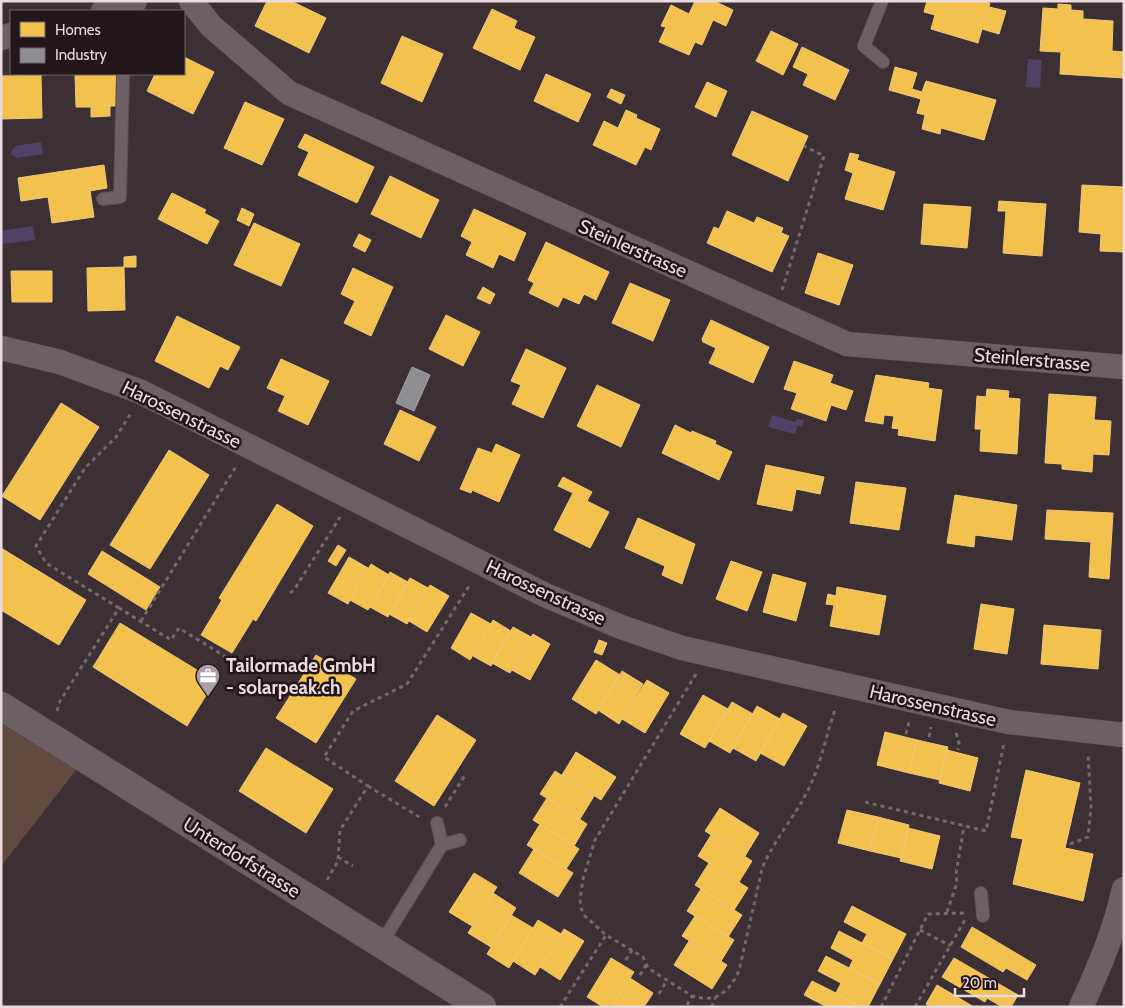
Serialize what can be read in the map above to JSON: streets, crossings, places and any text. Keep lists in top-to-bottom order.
{
  "streets": {
    "street": ["Steinlerstrasse", "Harossenstrasse", "Unterdorfstrasse"]
  },
  "places": {
    "office": ["Tailormade GmbH - solarpeak.ch"]
  },
  "legend": ["Homes", "Industry"],
  "scale_bar": "20 m"
}
